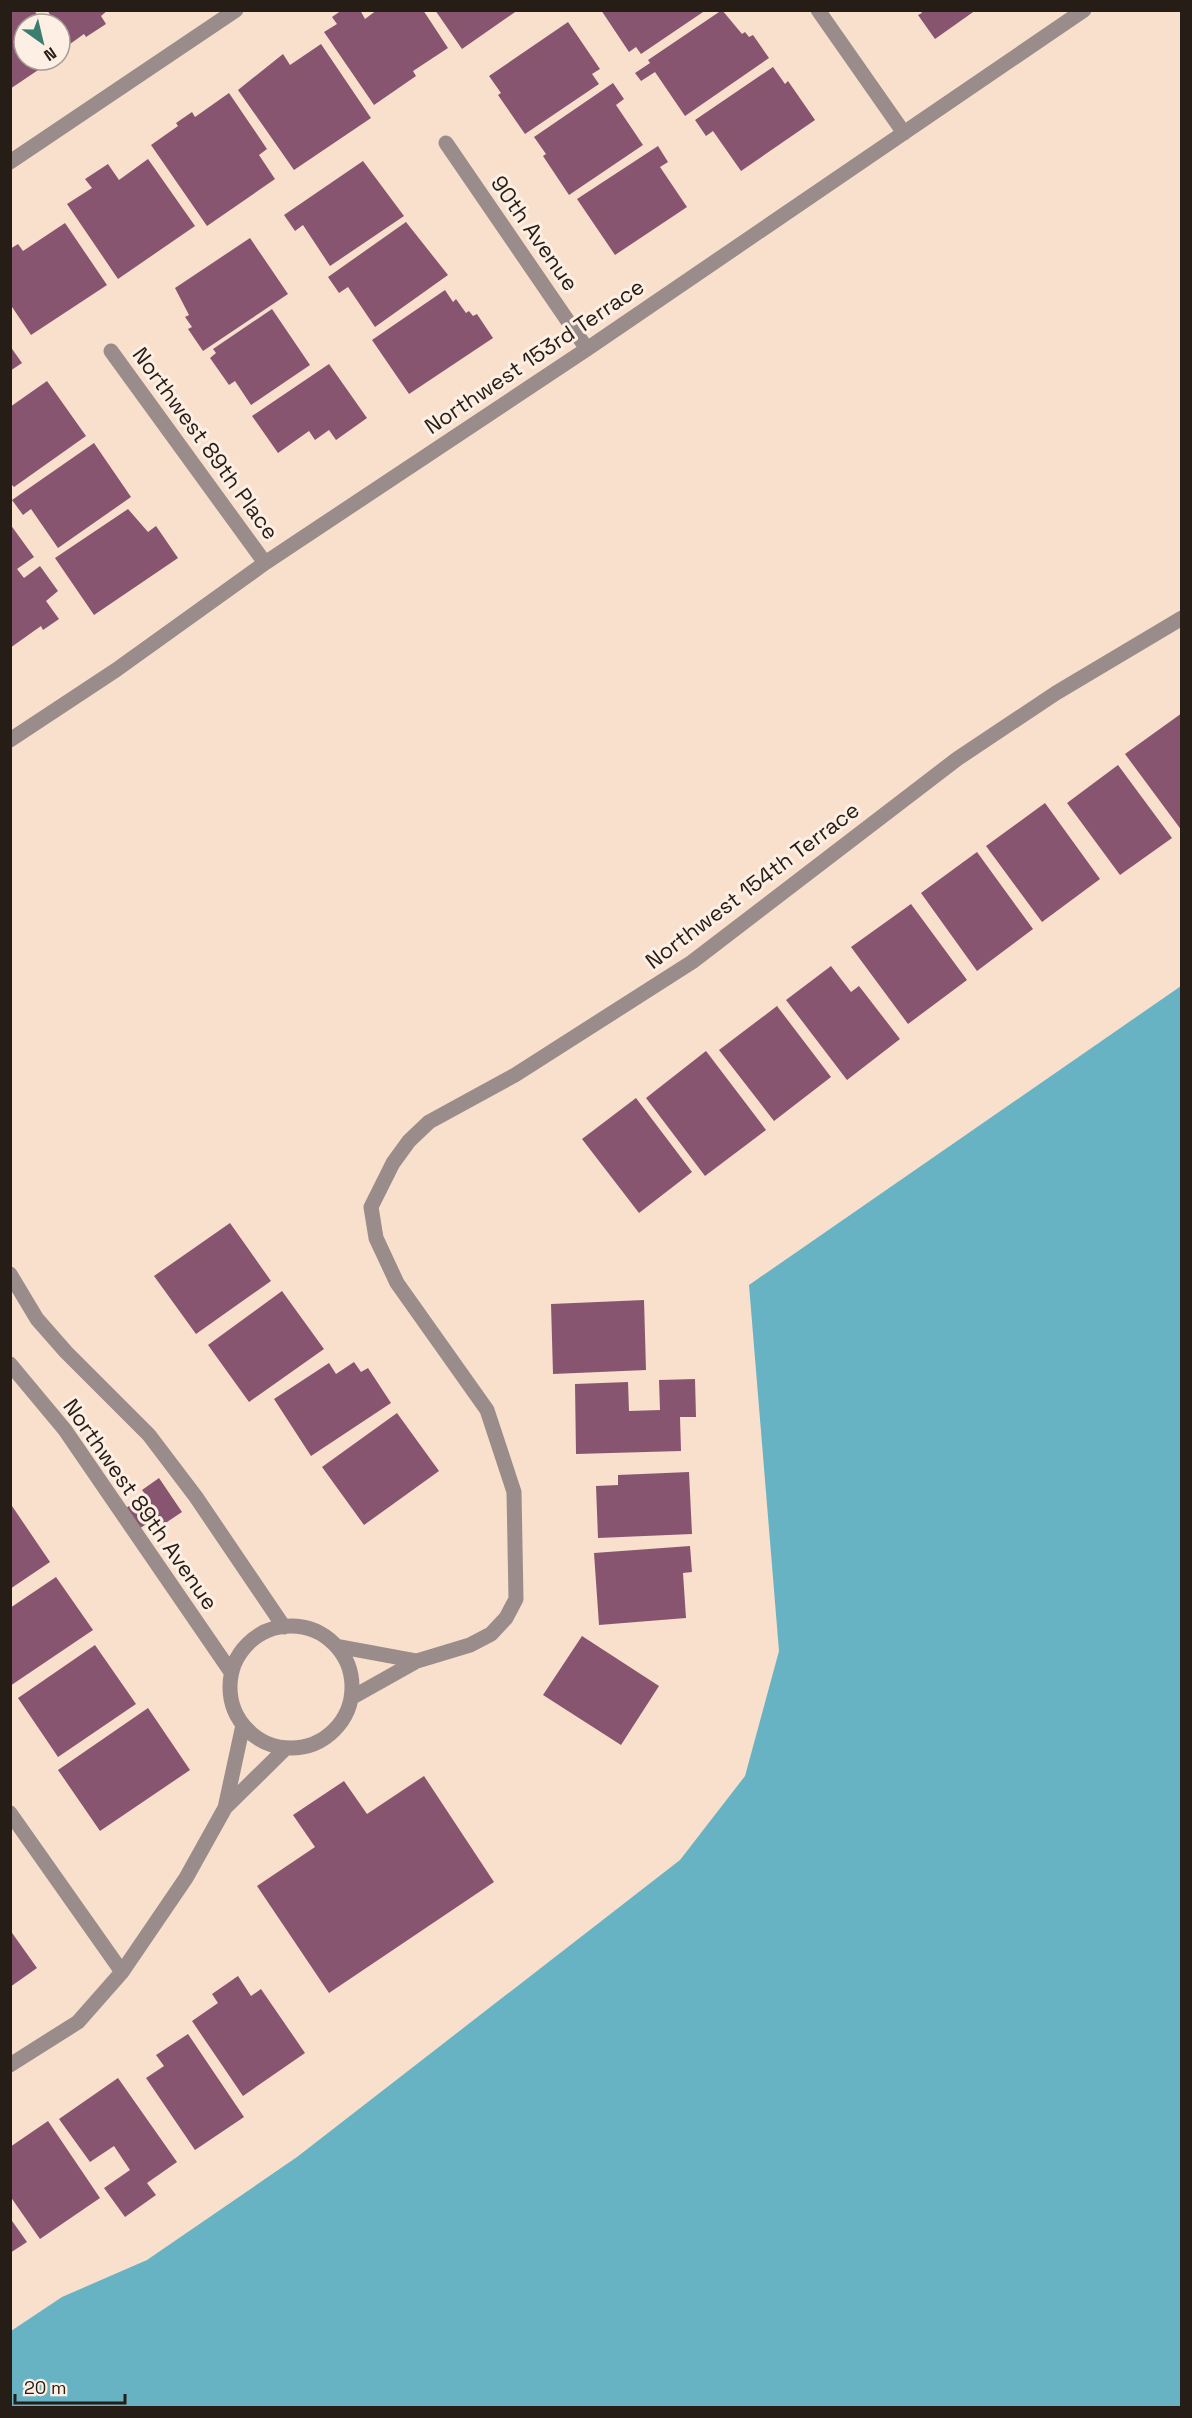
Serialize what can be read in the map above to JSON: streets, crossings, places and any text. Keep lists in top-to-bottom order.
{
  "streets": {
    "street": [
      "90th Avenue",
      "Northwest 153rd Terrace",
      "Northwest 89th Place",
      "Northwest 154th Terrace",
      "Northwest 89th Avenue"
    ]
  },
  "crossings": [
    ["90th Avenue", "Northwest 153rd Terrace"],
    ["Northwest 153rd Terrace", "Northwest 89th Place"]
  ],
  "scale_bar": "20 m",
  "north": "bottom right"
}
